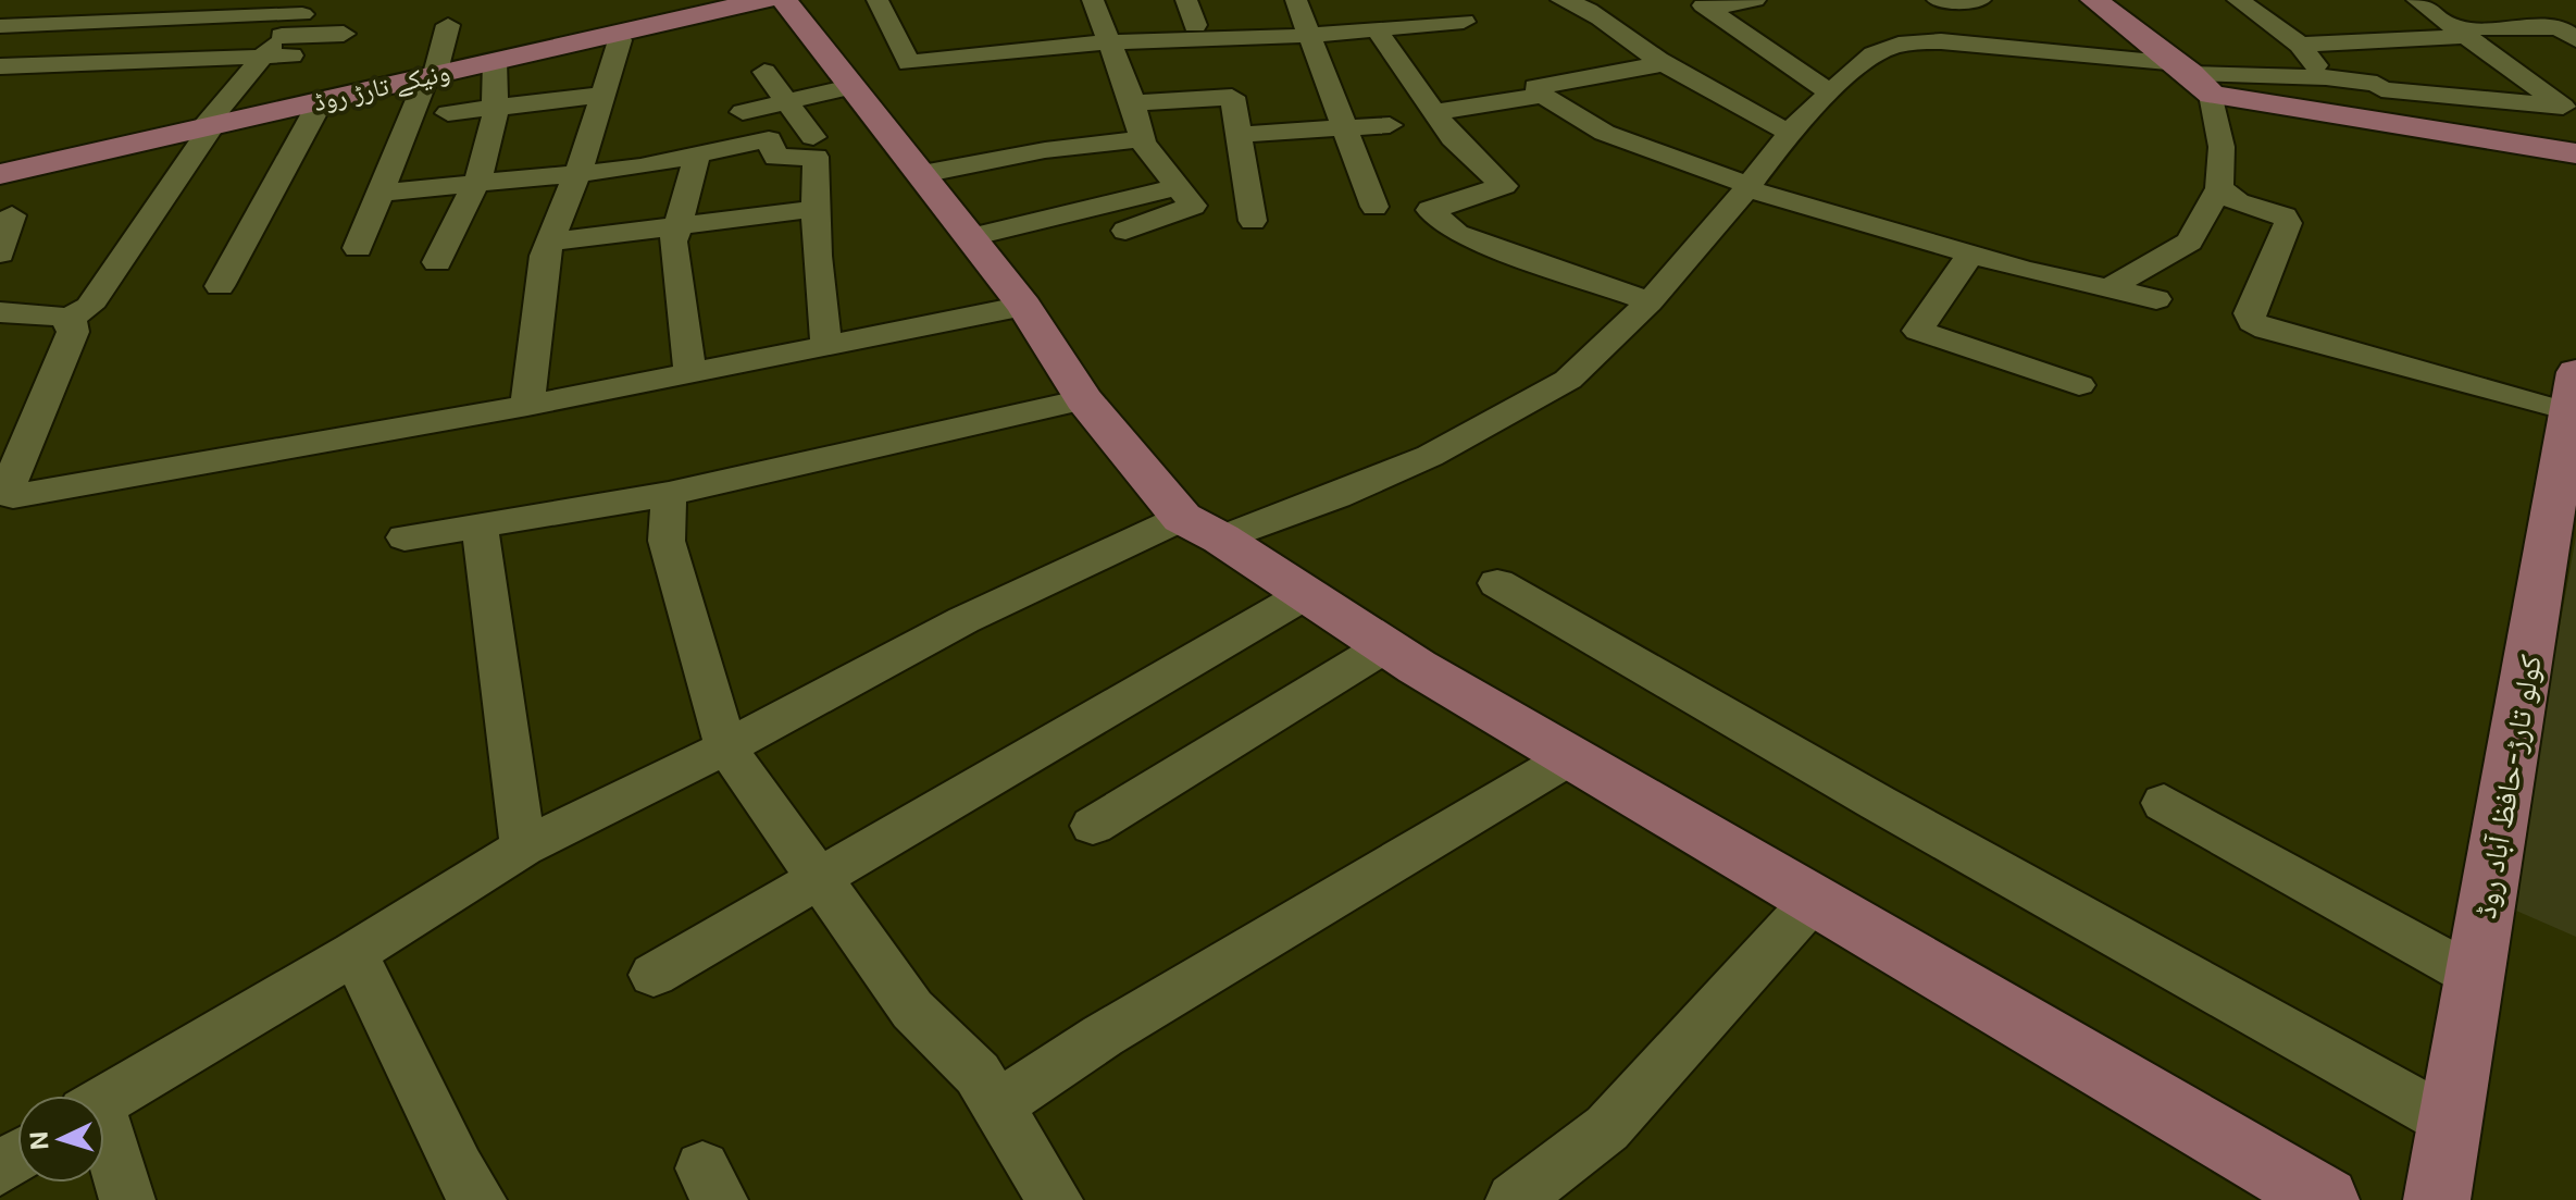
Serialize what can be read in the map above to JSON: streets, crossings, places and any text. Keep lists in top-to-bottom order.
{
  "streets": {
    "main road": ["ونیکے تارڑ روڈ", "کولو تارڑ-حافظ آباد روڈ"]
  },
  "north": "left"
}
